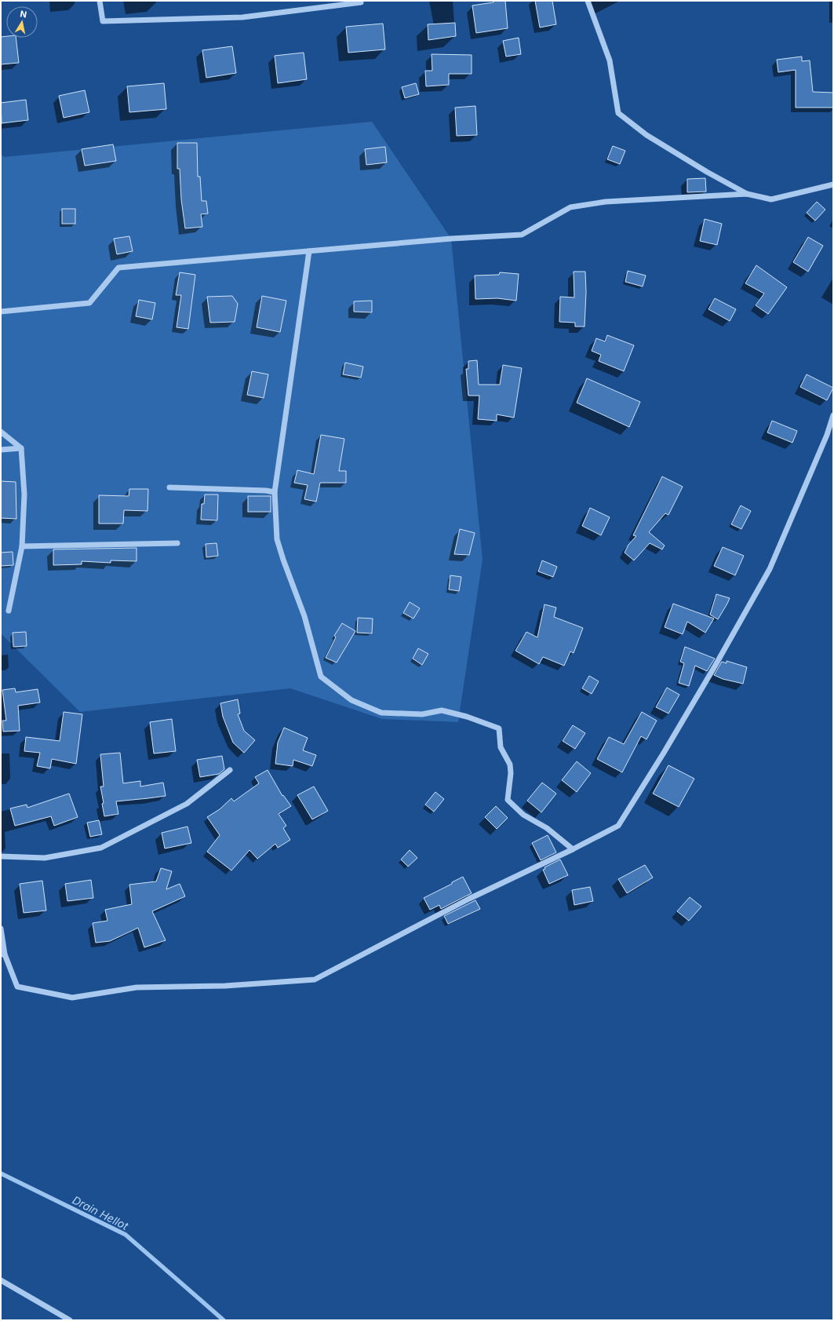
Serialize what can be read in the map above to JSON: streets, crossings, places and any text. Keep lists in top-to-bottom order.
{
  "water": ["Drain Hellot"],
  "north": "top"
}
